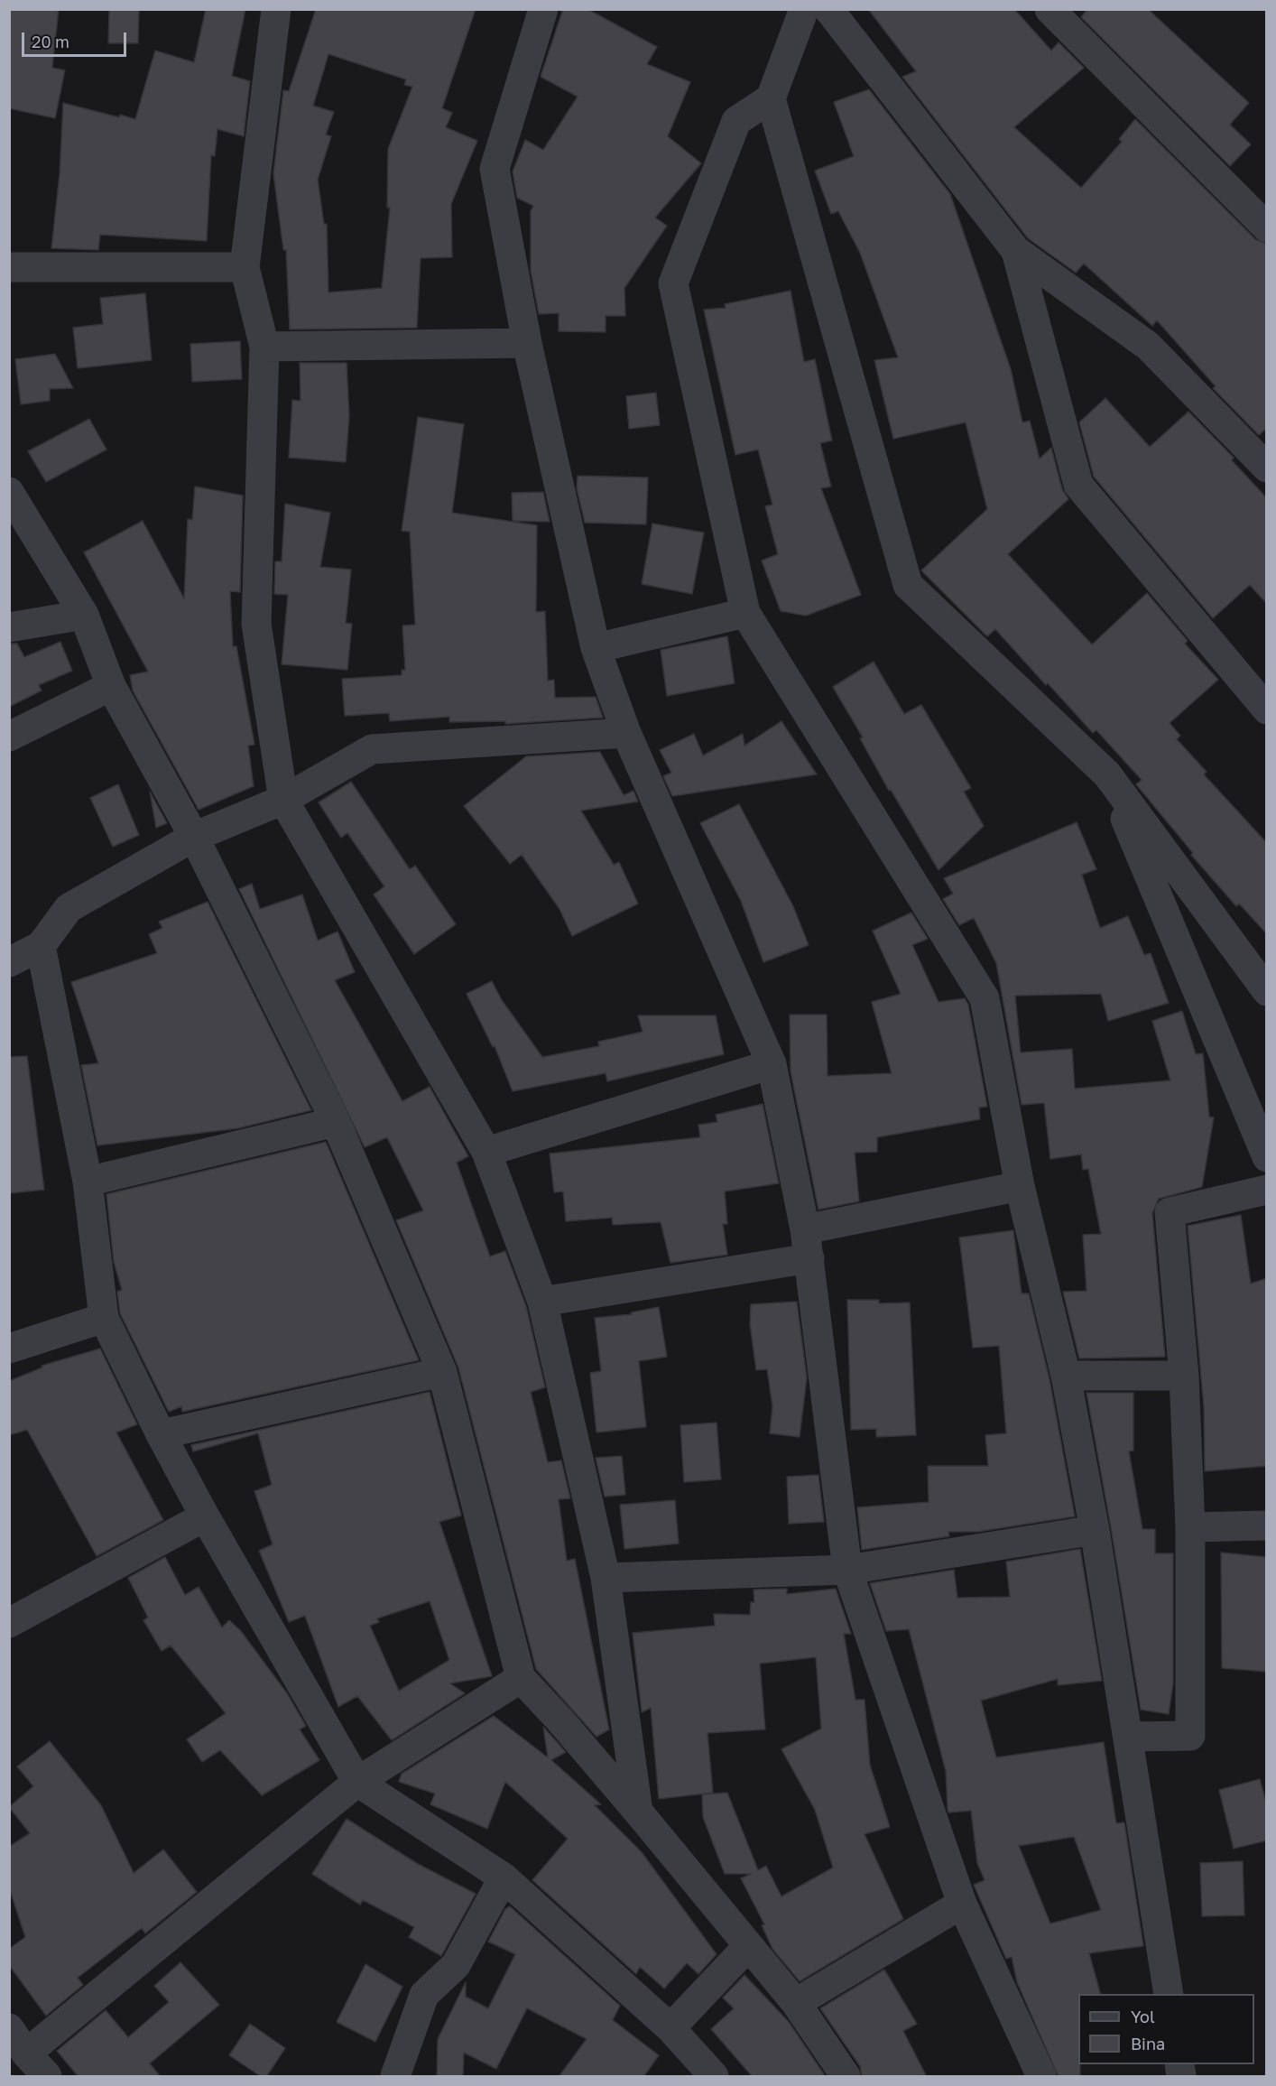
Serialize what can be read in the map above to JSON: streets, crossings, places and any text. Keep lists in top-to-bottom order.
{
  "legend": ["Yol", "Bina"],
  "scale_bar": "20 m"
}
